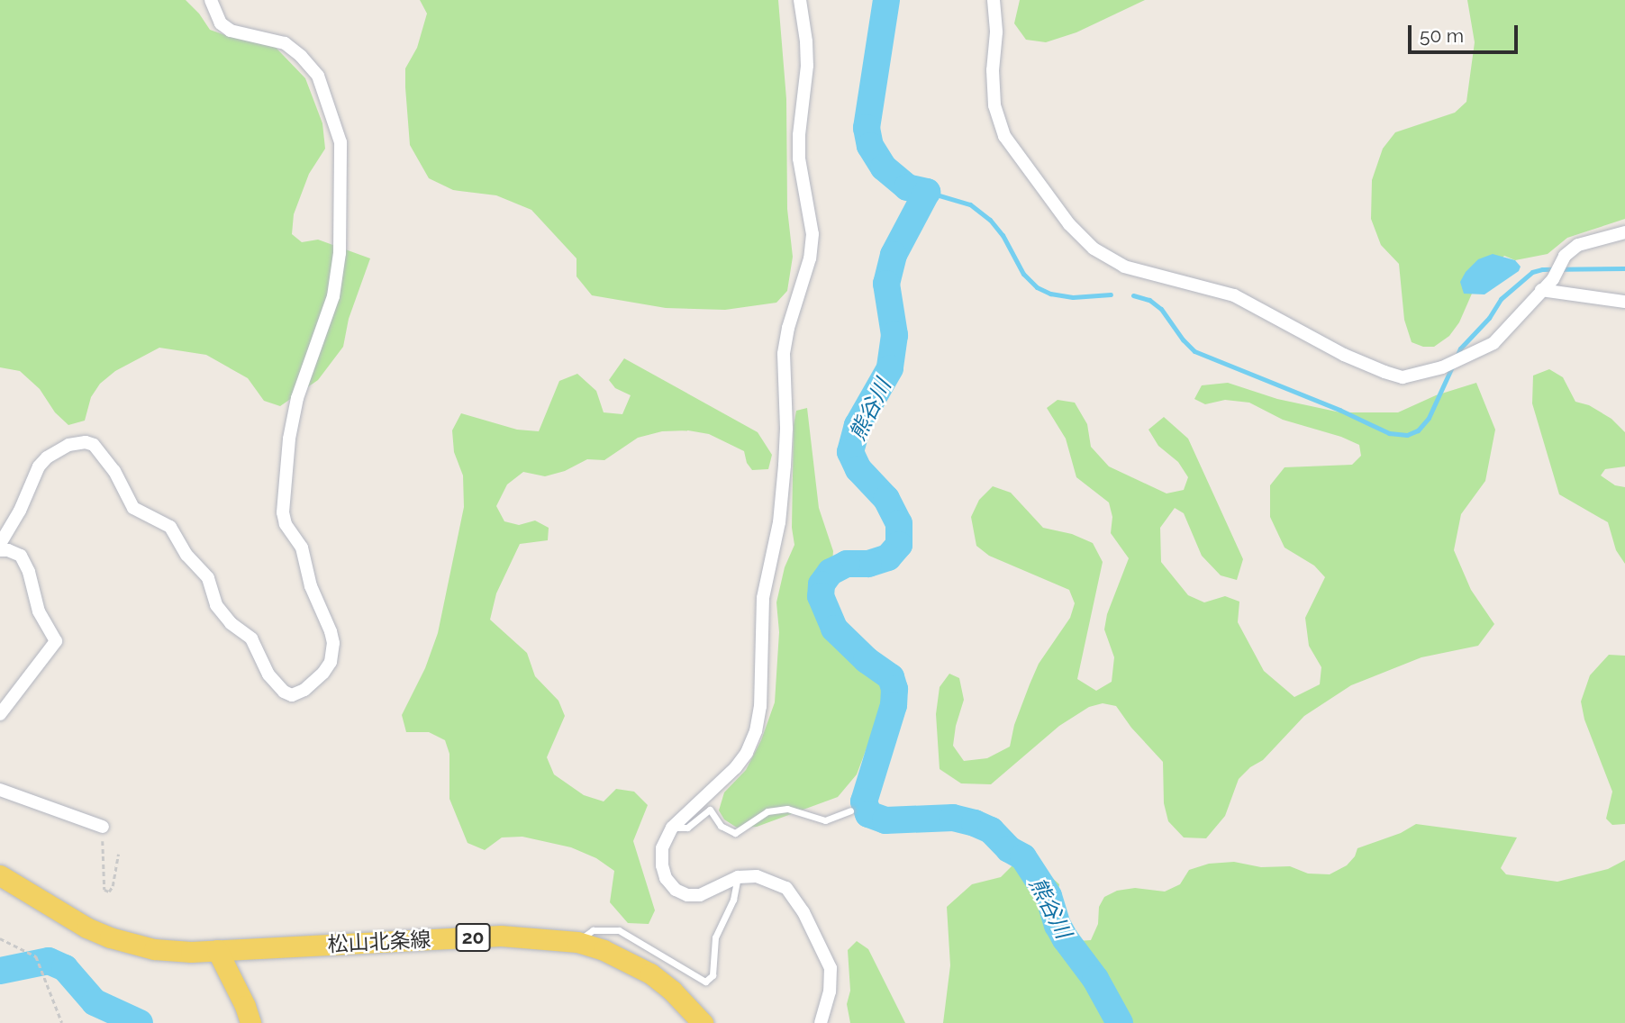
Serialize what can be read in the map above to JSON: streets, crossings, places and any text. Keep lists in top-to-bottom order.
{
  "streets": {
    "main road": ["20", "松山北条線"]
  },
  "water": ["熊谷川"],
  "scale_bar": "50 m"
}
